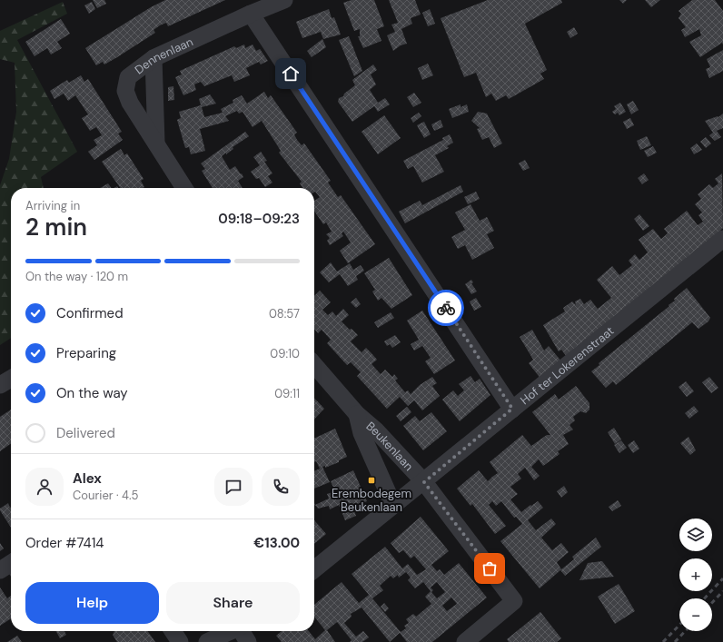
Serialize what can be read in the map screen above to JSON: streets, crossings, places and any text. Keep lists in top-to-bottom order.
{
  "streets": {
    "street": ["Dennenlaan", "Hof ter Lokerenstraat", "Beukenlaan"]
  },
  "crossings": [
    ["Hof ter Lokerenstraat", "Beukenlaan"]
  ],
  "places": {
    "transit": ["Erembodegem Beukenlaan"]
  },
  "page": {
    "heading": ["2 min", "Arriving in", "09:18–09:23"],
    "panel": [
      "Alex",
      "Courier · 4.5",
      "Order #7414",
      "€13.00"
    ],
    "bar": "On the way · 120 m",
    "list": [
      ["Confirmed", "08:57"],
      ["Preparing", "09:10"],
      ["On the way", "09:11"],
      "Delivered"
    ],
    "map_buttons": ["+", "−"],
    "buttons": ["Help", "Share"]
  }
}
